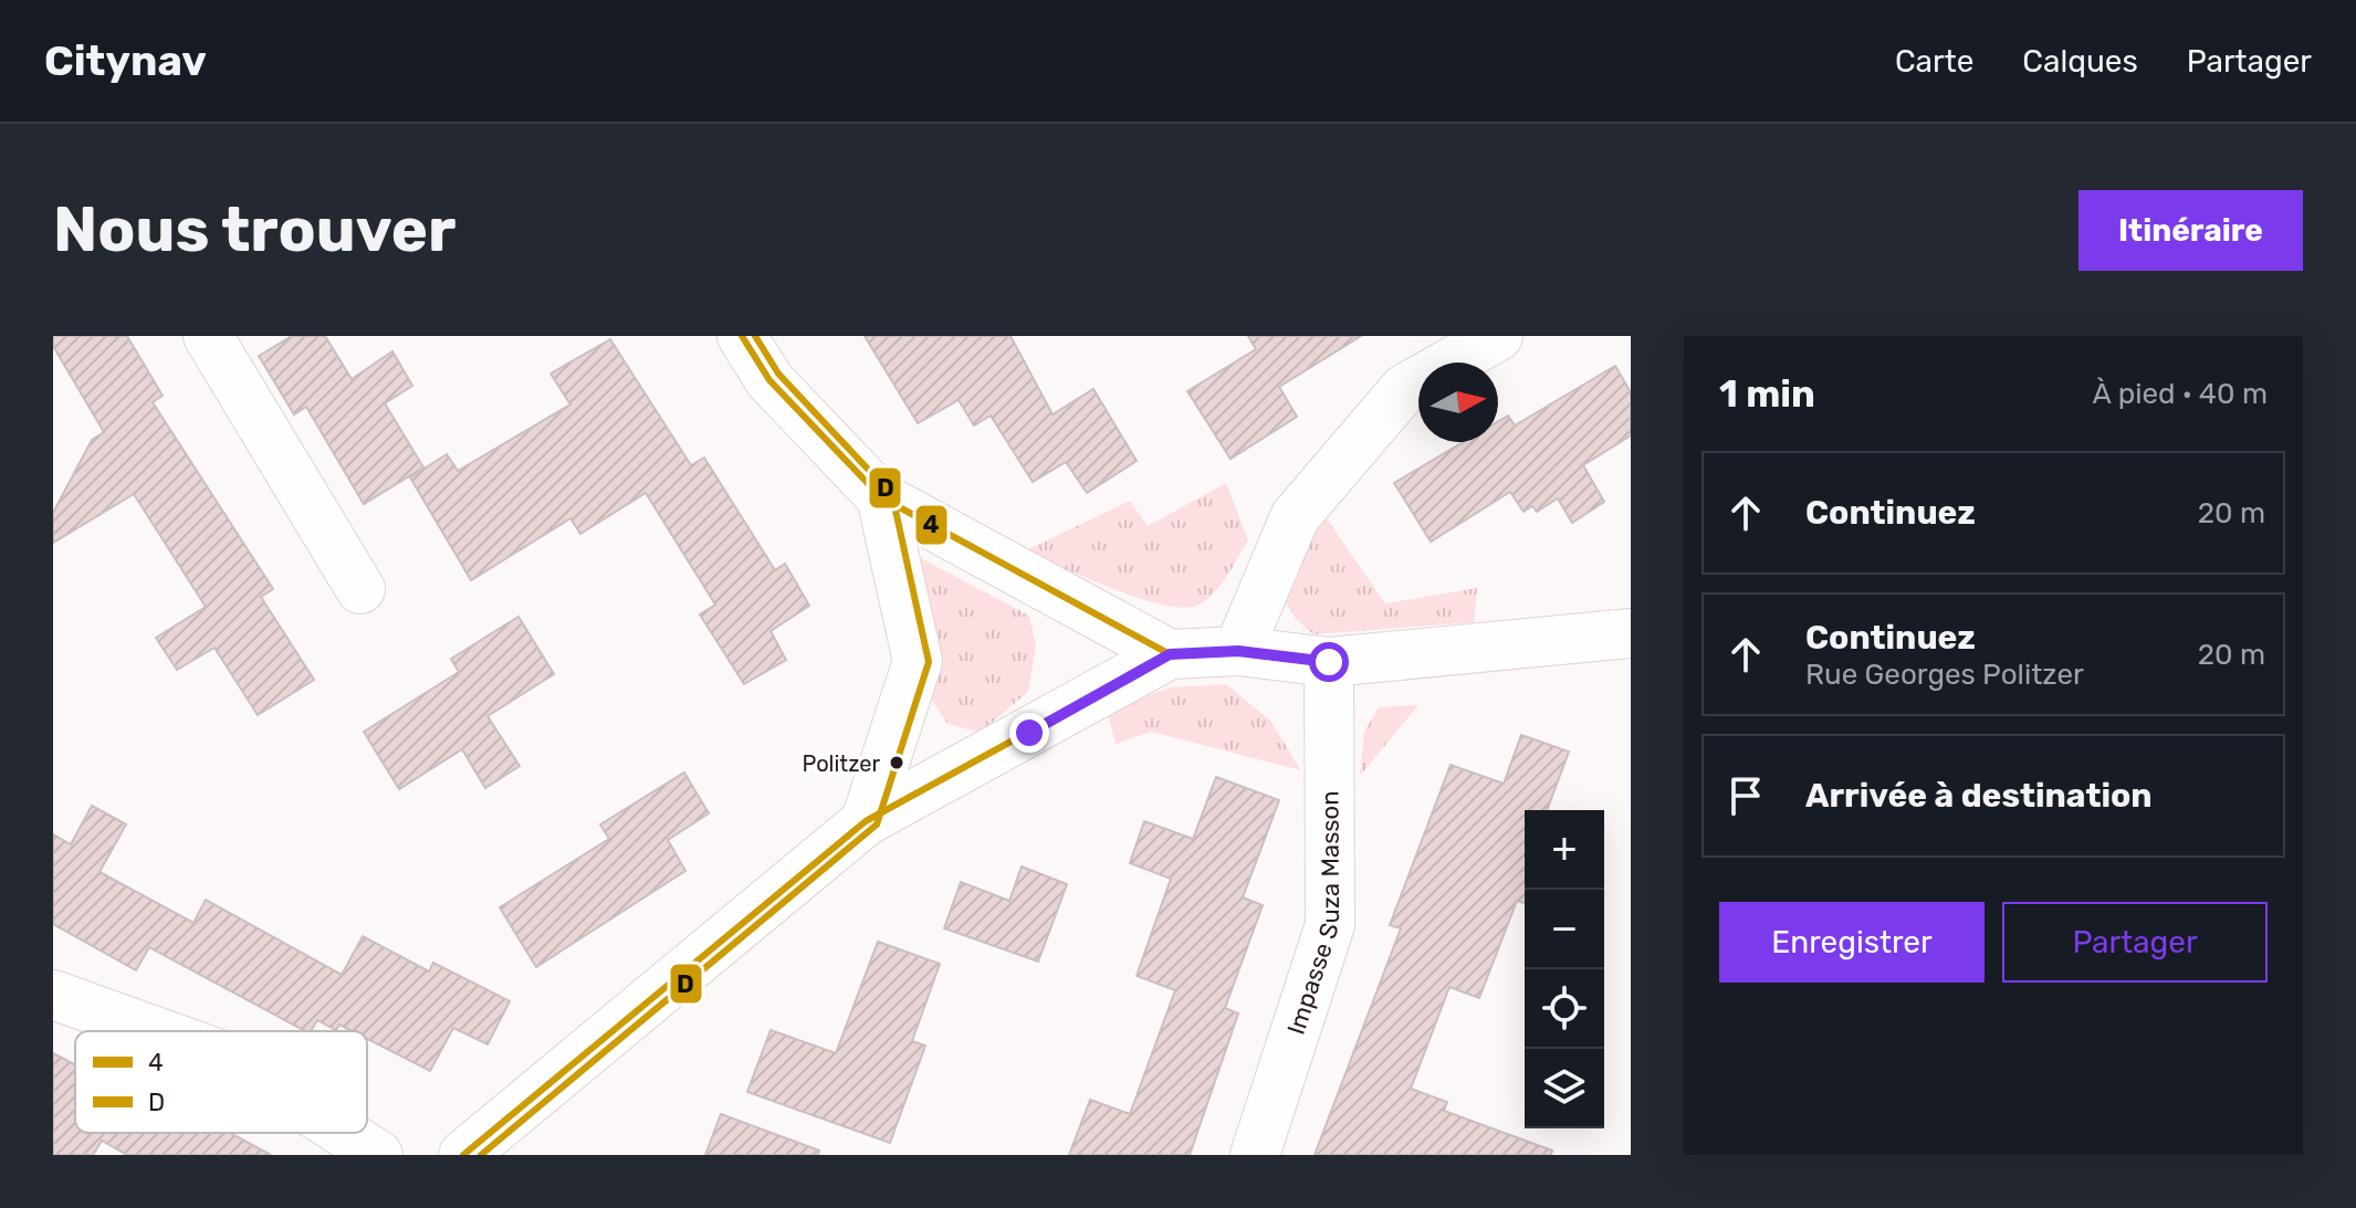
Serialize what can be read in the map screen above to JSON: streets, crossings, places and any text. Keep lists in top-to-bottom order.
{
  "streets": {
    "street": ["Impasse Suza Masson"]
  },
  "places": ["Politzer"],
  "lines": ["transit line 4", "transit line D"],
  "legend": ["4", "D"],
  "north": "right",
  "page": {
    "header": "Citynav",
    "nav": ["Carte", "Calques", "Partager"],
    "buttons": [
      "Itinéraire",
      ["Enregistrer", "Partager"]
    ],
    "title": "Nous trouver",
    "heading": ["1 min", "À pied · 40 m"],
    "list": [
      ["Continuez", "20 m"],
      ["Continuez", "Rue Georges Politzer", "20 m"],
      "Arrivée à destination"
    ],
    "map_buttons": ["+", "−"]
  }
}
